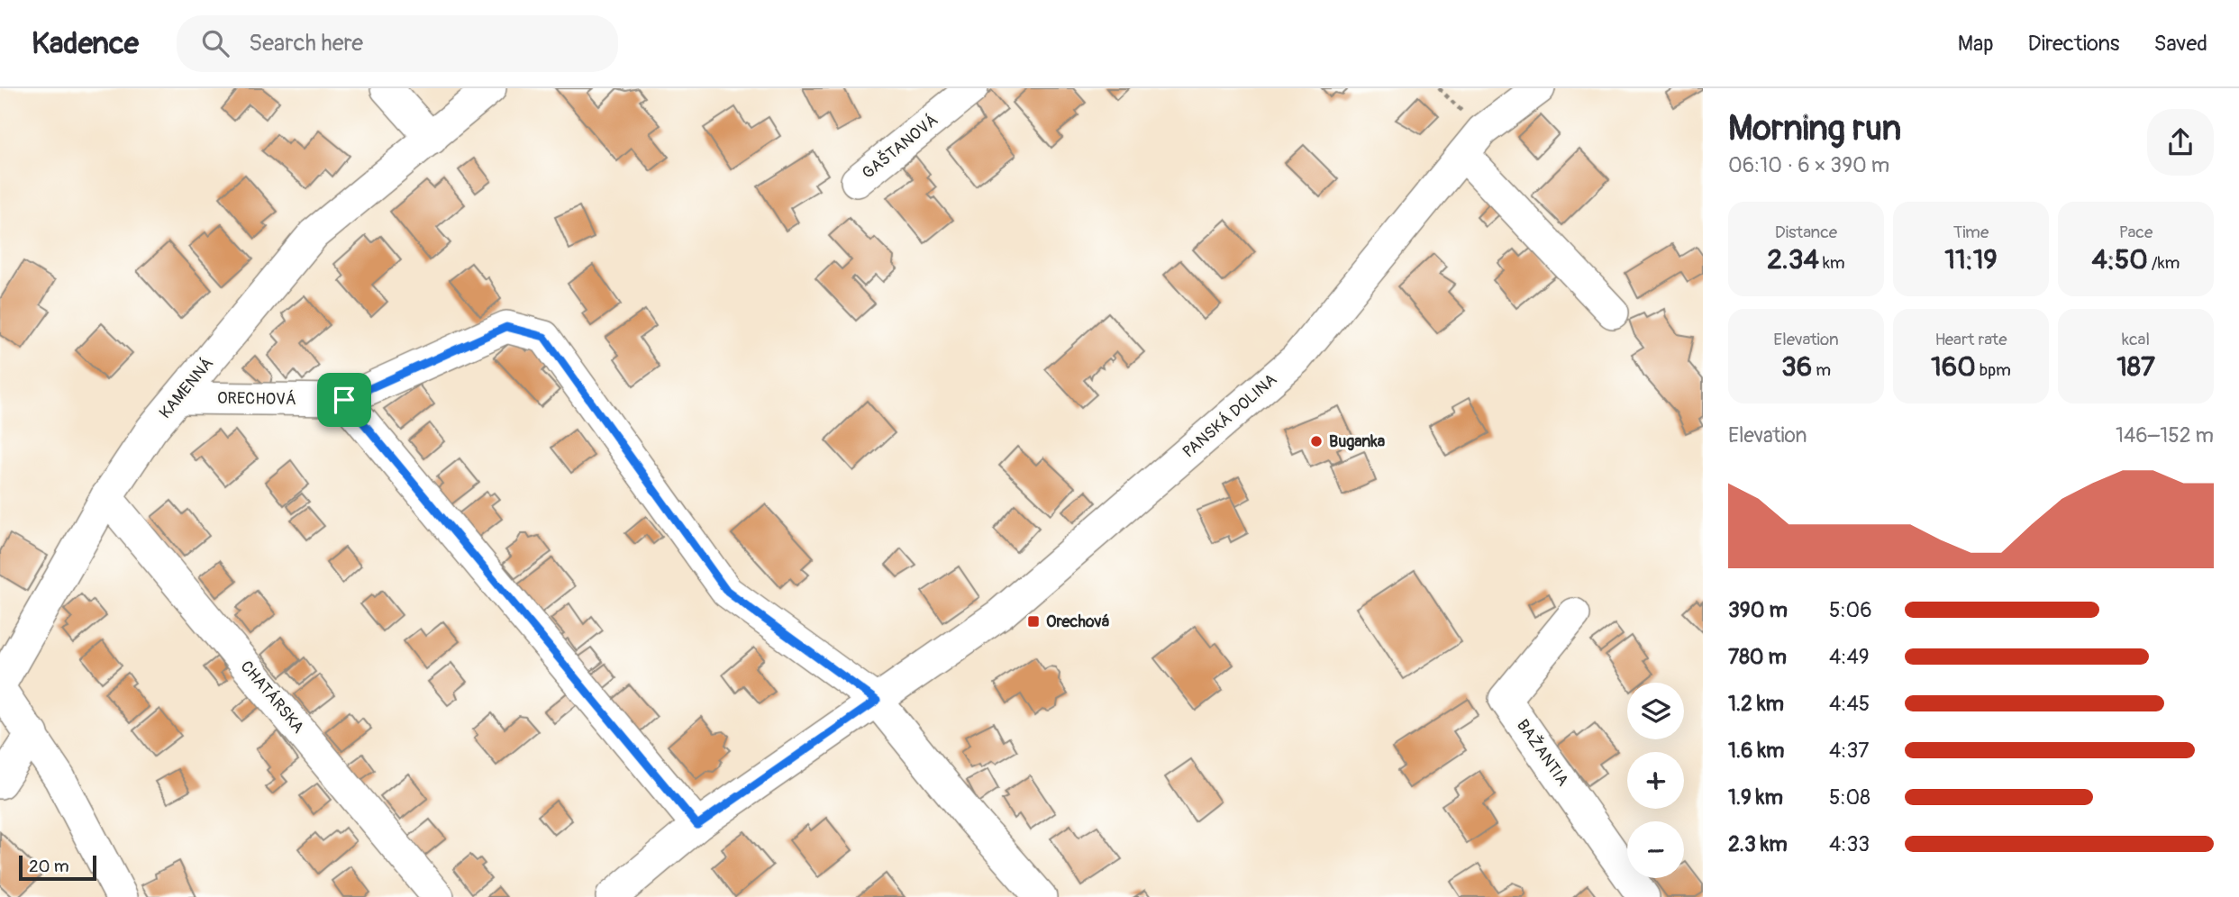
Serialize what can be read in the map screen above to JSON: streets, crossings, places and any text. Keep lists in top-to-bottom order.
{
  "streets": {
    "street": [
      "GAŠTANOVÁ",
      "KAMENNÁ",
      "ORECHOVÁ",
      "PANSKÁ DOLINA",
      "CHATÁRSKA",
      "BAŽANTIA"
    ]
  },
  "crossings": [
    ["KAMENNÁ", "ORECHOVÁ"],
    ["KAMENNÁ", "CHATÁRSKA"],
    ["ORECHOVÁ", "PANSKÁ DOLINA"]
  ],
  "places": {
    "other": ["Buganka"],
    "transit": ["Orechová"]
  },
  "scale_bar": "20 m",
  "page": {
    "header": "Kadence",
    "search": "Search here",
    "nav": ["Map", "Directions", "Saved"],
    "heading": ["Morning run", "06:10 · 6 × 390 m"],
    "stats": [
      ["Distance", "2.34 km"],
      ["Time", "11:19"],
      ["Pace", "4:50 /km"],
      ["Elevation", "36 m"],
      ["Heart rate", "160 bpm"],
      ["kcal", "187"]
    ],
    "chart": ["Elevation", "146–152 m"],
    "list": [
      {
        "name": "390 m",
        "note": "5:06"
      },
      {
        "name": "780 m",
        "note": "4:49"
      },
      {
        "name": "1.2 km",
        "note": "4:45"
      },
      {
        "name": "1.6 km",
        "note": "4:37"
      },
      {
        "name": "1.9 km",
        "note": "5:08"
      },
      {
        "name": "2.3 km",
        "note": "4:33"
      }
    ],
    "map_buttons": ["+", "−"],
    "scale": "20 m"
  }
}
